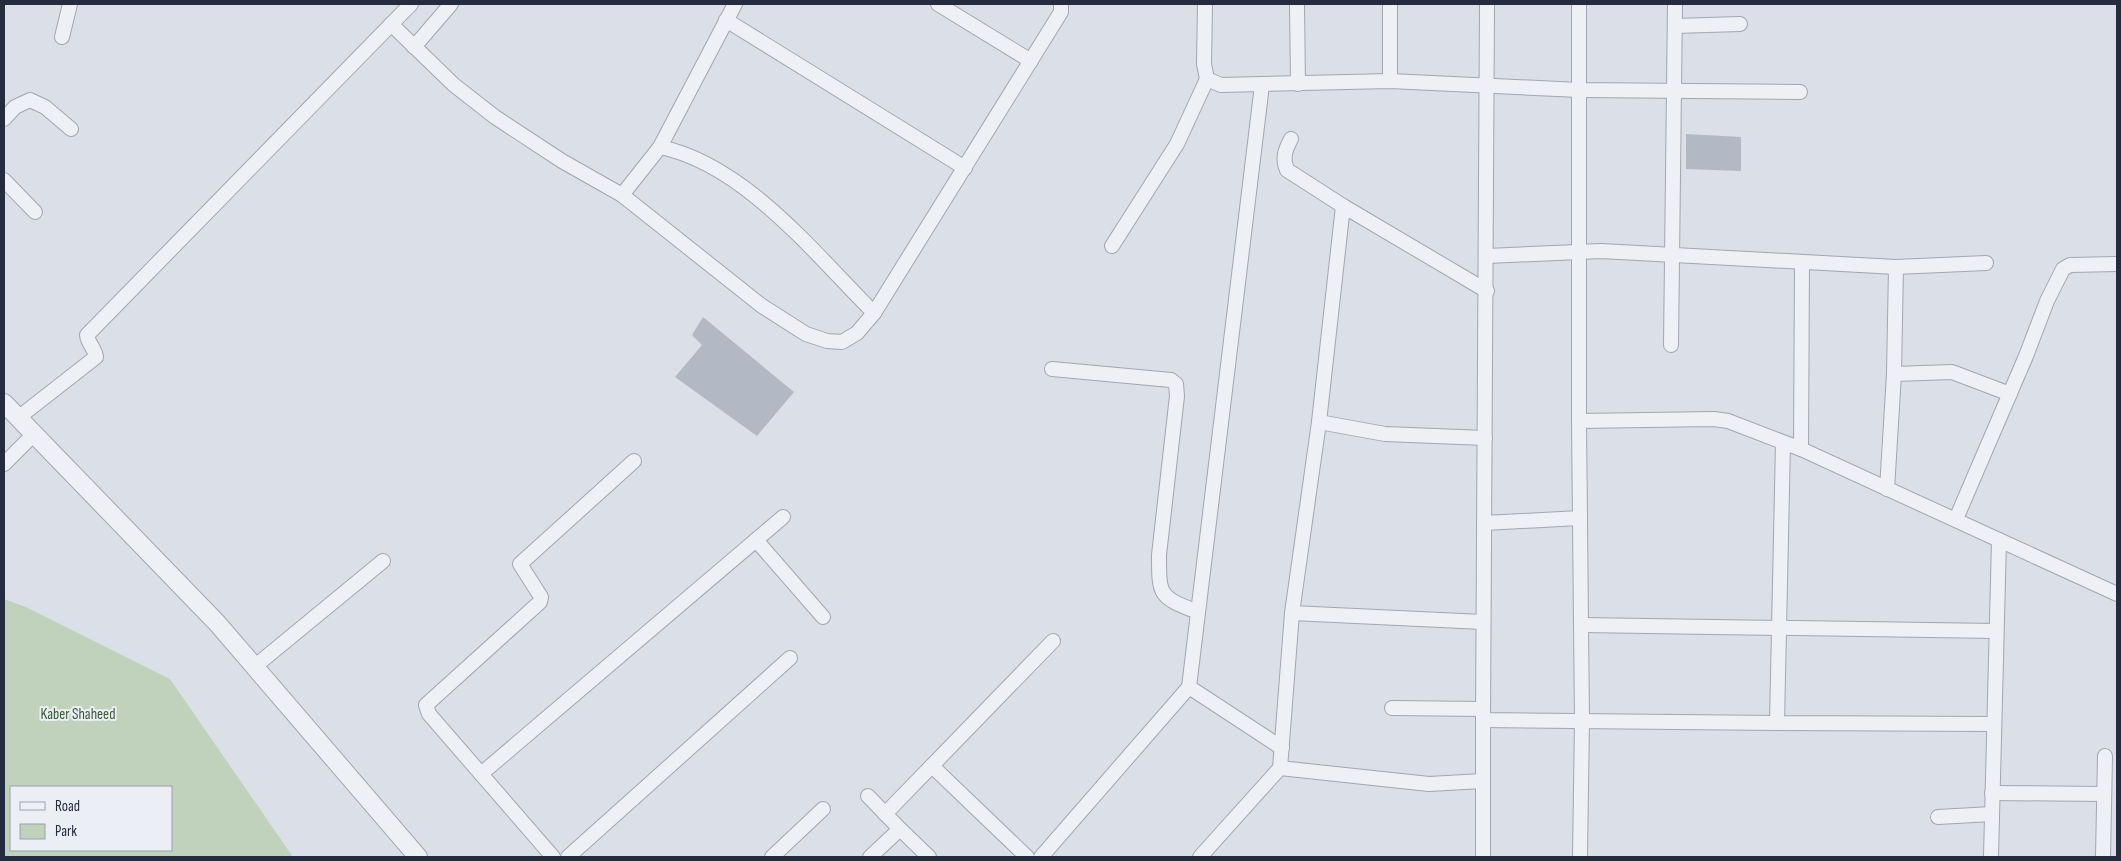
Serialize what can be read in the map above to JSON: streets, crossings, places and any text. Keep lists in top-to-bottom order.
{
  "parks": ["Kaber Shaheed"],
  "legend": ["Road", "Park"]
}
